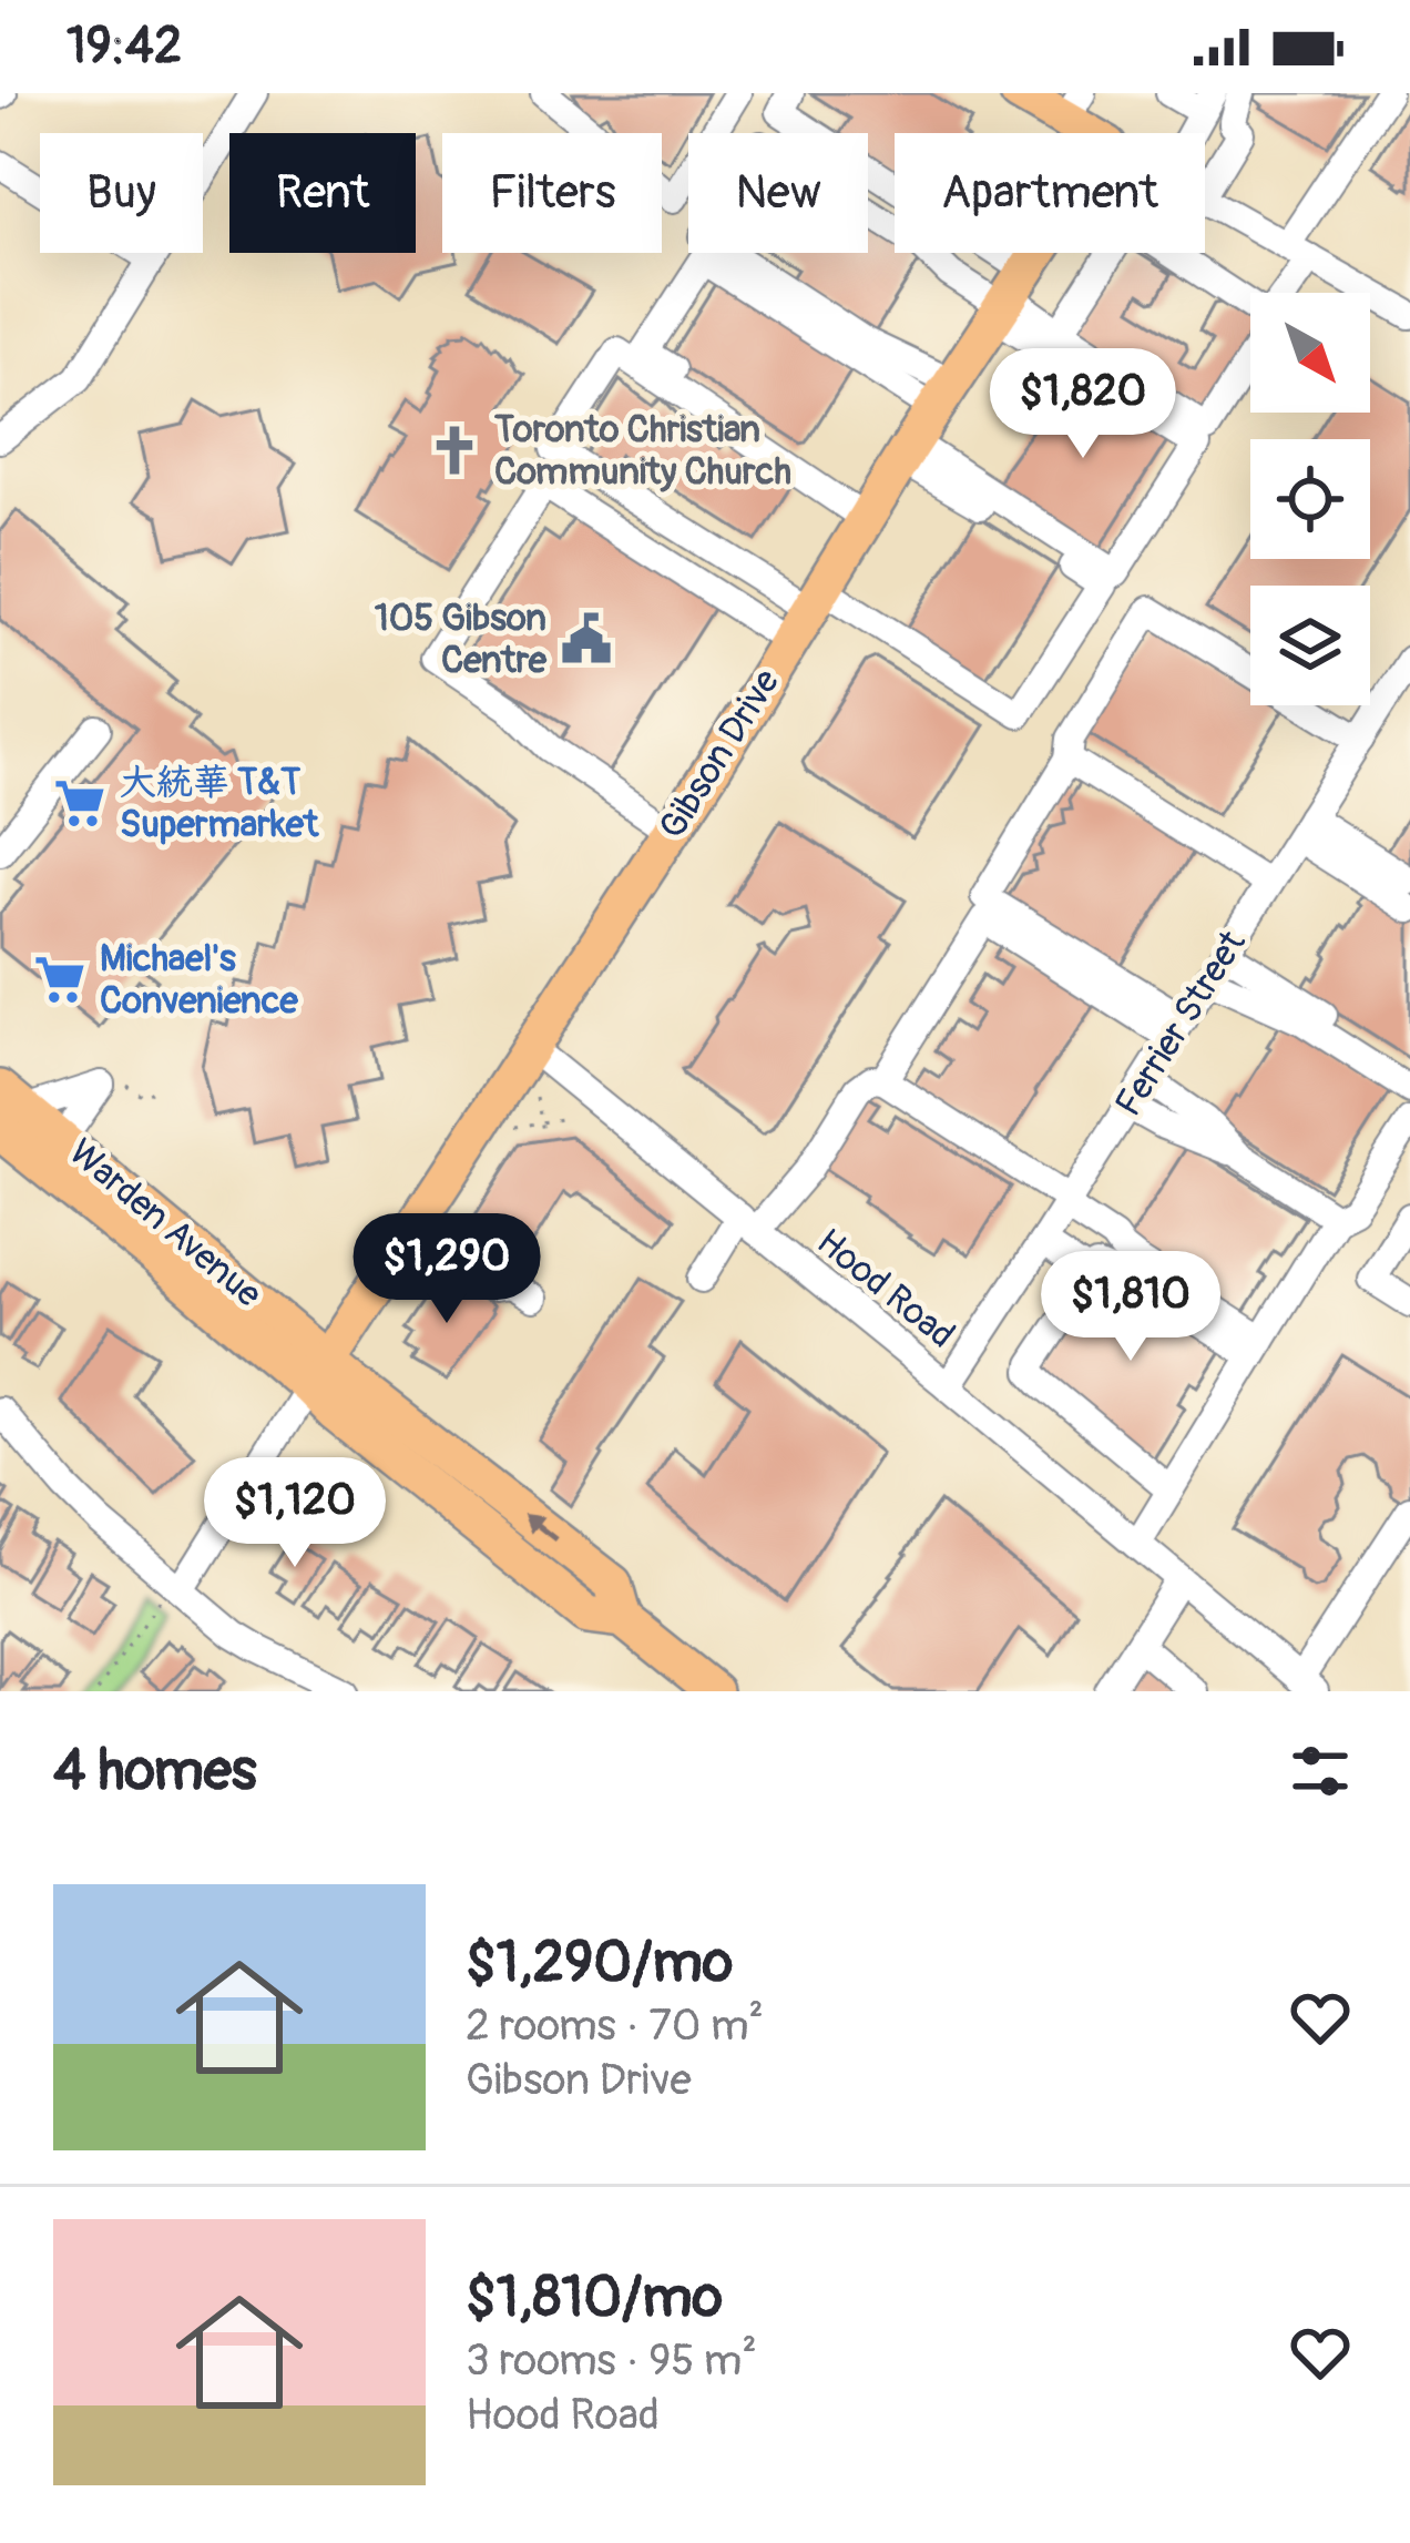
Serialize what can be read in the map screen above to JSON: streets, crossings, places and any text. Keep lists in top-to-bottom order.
{
  "streets": {
    "main road": ["Gibson Drive", "Warden Avenue"],
    "street": ["Ferrier Street", "Hood Road"]
  },
  "crossings": [
    ["Gibson Drive", "Warden Avenue"],
    ["Gibson Drive", "Hood Road"],
    ["Ferrier Street", "Hood Road"]
  ],
  "places": {
    "church": ["Toronto Christian Community Church"],
    "public building": ["105 Gibson Centre"],
    "supermarket": ["大統華 T&T Supermarket", "Michael's Convenience"]
  },
  "north": "bottom right",
  "page": {
    "status": "19:42",
    "chip": [
      "Buy",
      "Rent",
      "Filters",
      "New",
      "Apartment"
    ],
    "price": [
      "$1,820",
      "$1,290",
      "$1,810",
      "$1,120"
    ],
    "heading": "4 homes",
    "list": [
      {
        "name": "$1,290/mo",
        "note": "2 rooms · 70 m² · Gibson Drive"
      },
      {
        "name": "$1,810/mo",
        "note": "3 rooms · 95 m² · Hood Road"
      }
    ]
  }
}
